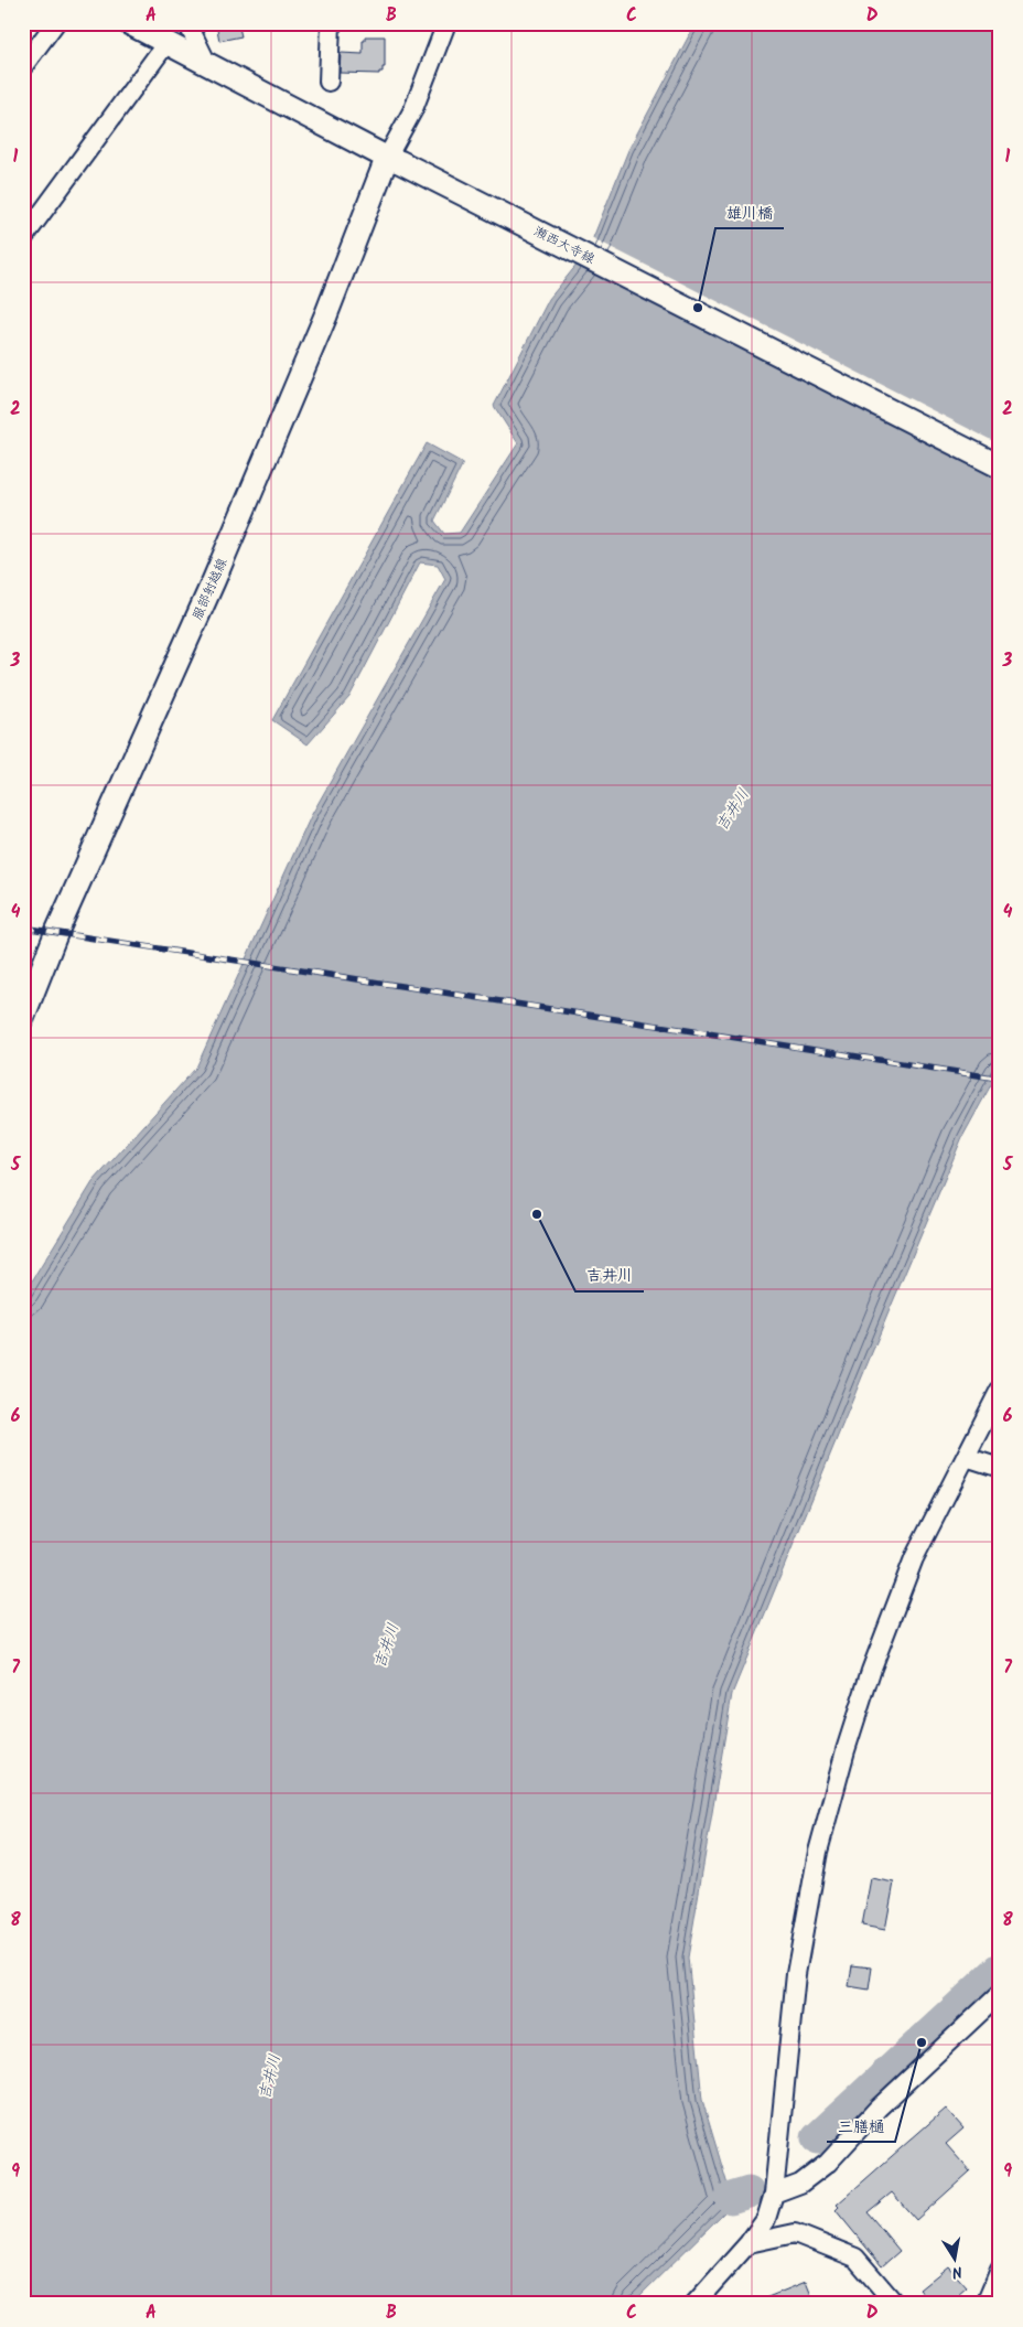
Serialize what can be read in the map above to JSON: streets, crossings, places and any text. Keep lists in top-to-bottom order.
{
  "streets": {
    "main road": ["瀬西大寺線", "服部射越線"]
  },
  "crossings": [
    ["瀬西大寺線", "服部射越線"]
  ],
  "water": ["吉井川"],
  "places": ["雄川橋", "吉井川", "三膳樋"],
  "north": "bottom",
  "grid": {
    "columns": [
      "A",
      "B",
      "C",
      "D"
    ],
    "rows": [
      "1",
      "2",
      "3",
      "4",
      "5",
      "6",
      "7",
      "8",
      "9"
    ]
  }
}
